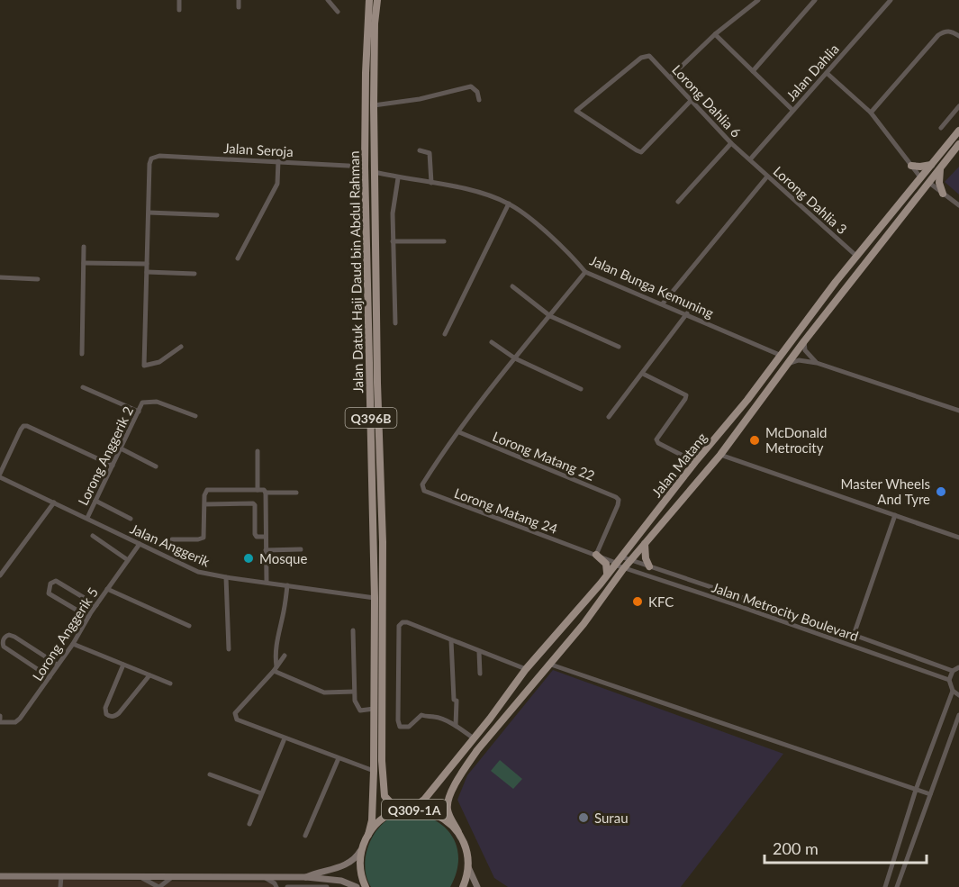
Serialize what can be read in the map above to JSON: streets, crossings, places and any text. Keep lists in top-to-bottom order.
{
  "streets": {
    "main road": [
      "Jalan Datuk Haji Daud bin Abdul Rahman",
      "Q396B",
      "Jalan Matang",
      "Q309-1A"
    ],
    "street": [
      "Jalan Dahlia",
      "Lorong Dahlia 6",
      "Jalan Seroja",
      "Lorong Dahlia 3",
      "Jalan Bunga Kemuning",
      "Lorong Anggerik 2",
      "Lorong Matang 22",
      "Lorong Matang 24",
      "Jalan Anggerik",
      "Jalan Metrocity Boulevard",
      "Lorong Anggerik 5"
    ]
  },
  "crossings": [
    ["Jalan Dahlia", "Lorong Dahlia 6"],
    ["Jalan Dahlia", "Lorong Dahlia 3"],
    ["Lorong Dahlia 6", "Lorong Dahlia 3"],
    ["Jalan Seroja", "Jalan Datuk Haji Daud bin Abdul Rahman"],
    ["Lorong Dahlia 3", "Jalan Matang"],
    ["Jalan Datuk Haji Daud bin Abdul Rahman", "Jalan Bunga Kemuning"],
    ["Jalan Datuk Haji Daud bin Abdul Rahman", "Jalan Anggerik"],
    ["Jalan Datuk Haji Daud bin Abdul Rahman", "Q309-1A"],
    ["Jalan Bunga Kemuning", "Jalan Matang"],
    ["Lorong Anggerik 2", "Jalan Anggerik"],
    ["Lorong Matang 22", "Lorong Matang 24"],
    ["Jalan Matang", "Lorong Matang 24"],
    ["Jalan Matang", "Jalan Metrocity Boulevard"],
    ["Jalan Matang", "Q309-1A"],
    ["Lorong Matang 24", "Jalan Metrocity Boulevard"],
    ["Jalan Anggerik", "Lorong Anggerik 5"]
  ],
  "places": [
    "McDonald Metrocity",
    "Master Wheels And Tyre",
    "Mosque",
    "KFC",
    "Surau"
  ],
  "scale_bar": "200 m"
}
